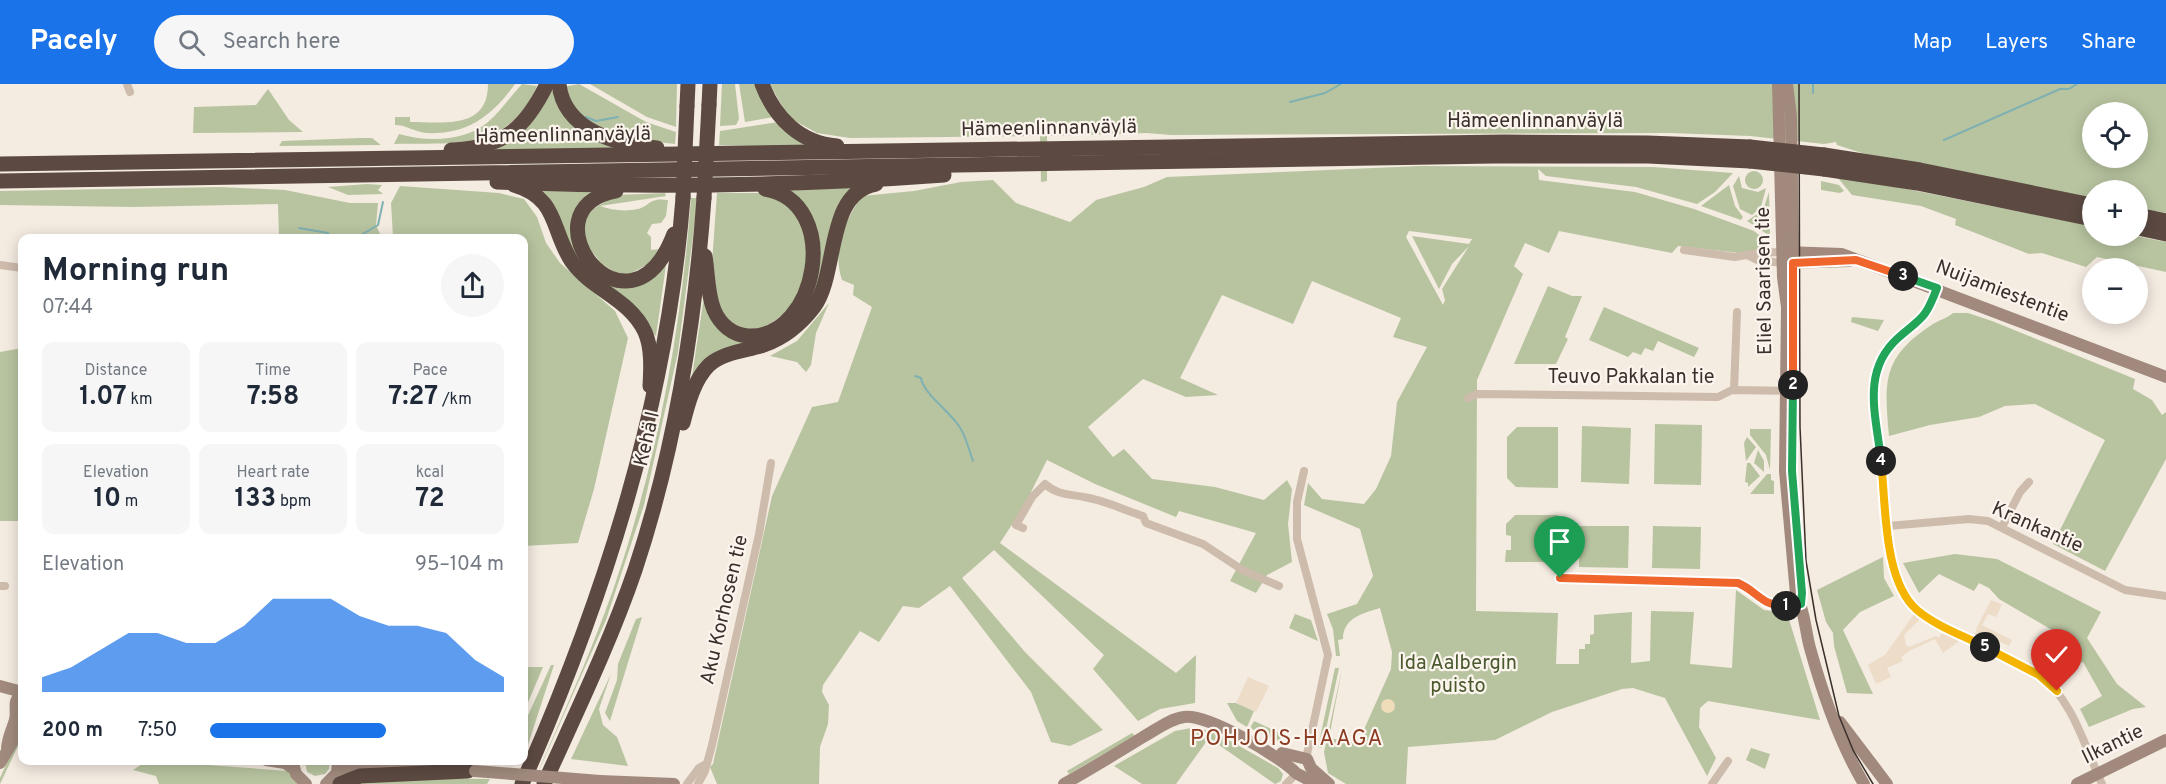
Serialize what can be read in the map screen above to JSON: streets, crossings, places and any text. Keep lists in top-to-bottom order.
{
  "streets": {
    "highway": ["Hämeenlinnanväylä", "Kehä I"],
    "main road": ["Eliel Saarisen tie", "Nuijamiestentie", "Ilkantie"],
    "street": ["Teuvo Pakkalan tie", "Krankantie", "Aku Korhosen tie"]
  },
  "crossings": [
    ["Eliel Saarisen tie", "Nuijamiestentie"],
    ["Eliel Saarisen tie", "Teuvo Pakkalan tie"]
  ],
  "districts": ["POHJOIS-HAAGA"],
  "parks": ["Ida Aalbergin puisto"],
  "page": {
    "header": "Pacely",
    "search": "Search here",
    "nav": ["Map", "Layers", "Share"],
    "map_buttons": ["+", "−"],
    "heading": ["Morning run", "07:44"],
    "pins": [
      "3",
      "2",
      "4",
      "1",
      "5"
    ],
    "stats": [
      ["Distance", "1.07 km"],
      ["Time", "7:58"],
      ["Pace", "7:27 /km"],
      ["Elevation", "10 m"],
      ["Heart rate", "133 bpm"],
      ["kcal", "72"]
    ],
    "chart": ["Elevation", "95–104 m"],
    "list": [
      {
        "name": "200 m",
        "note": "7:50"
      }
    ]
  }
}
